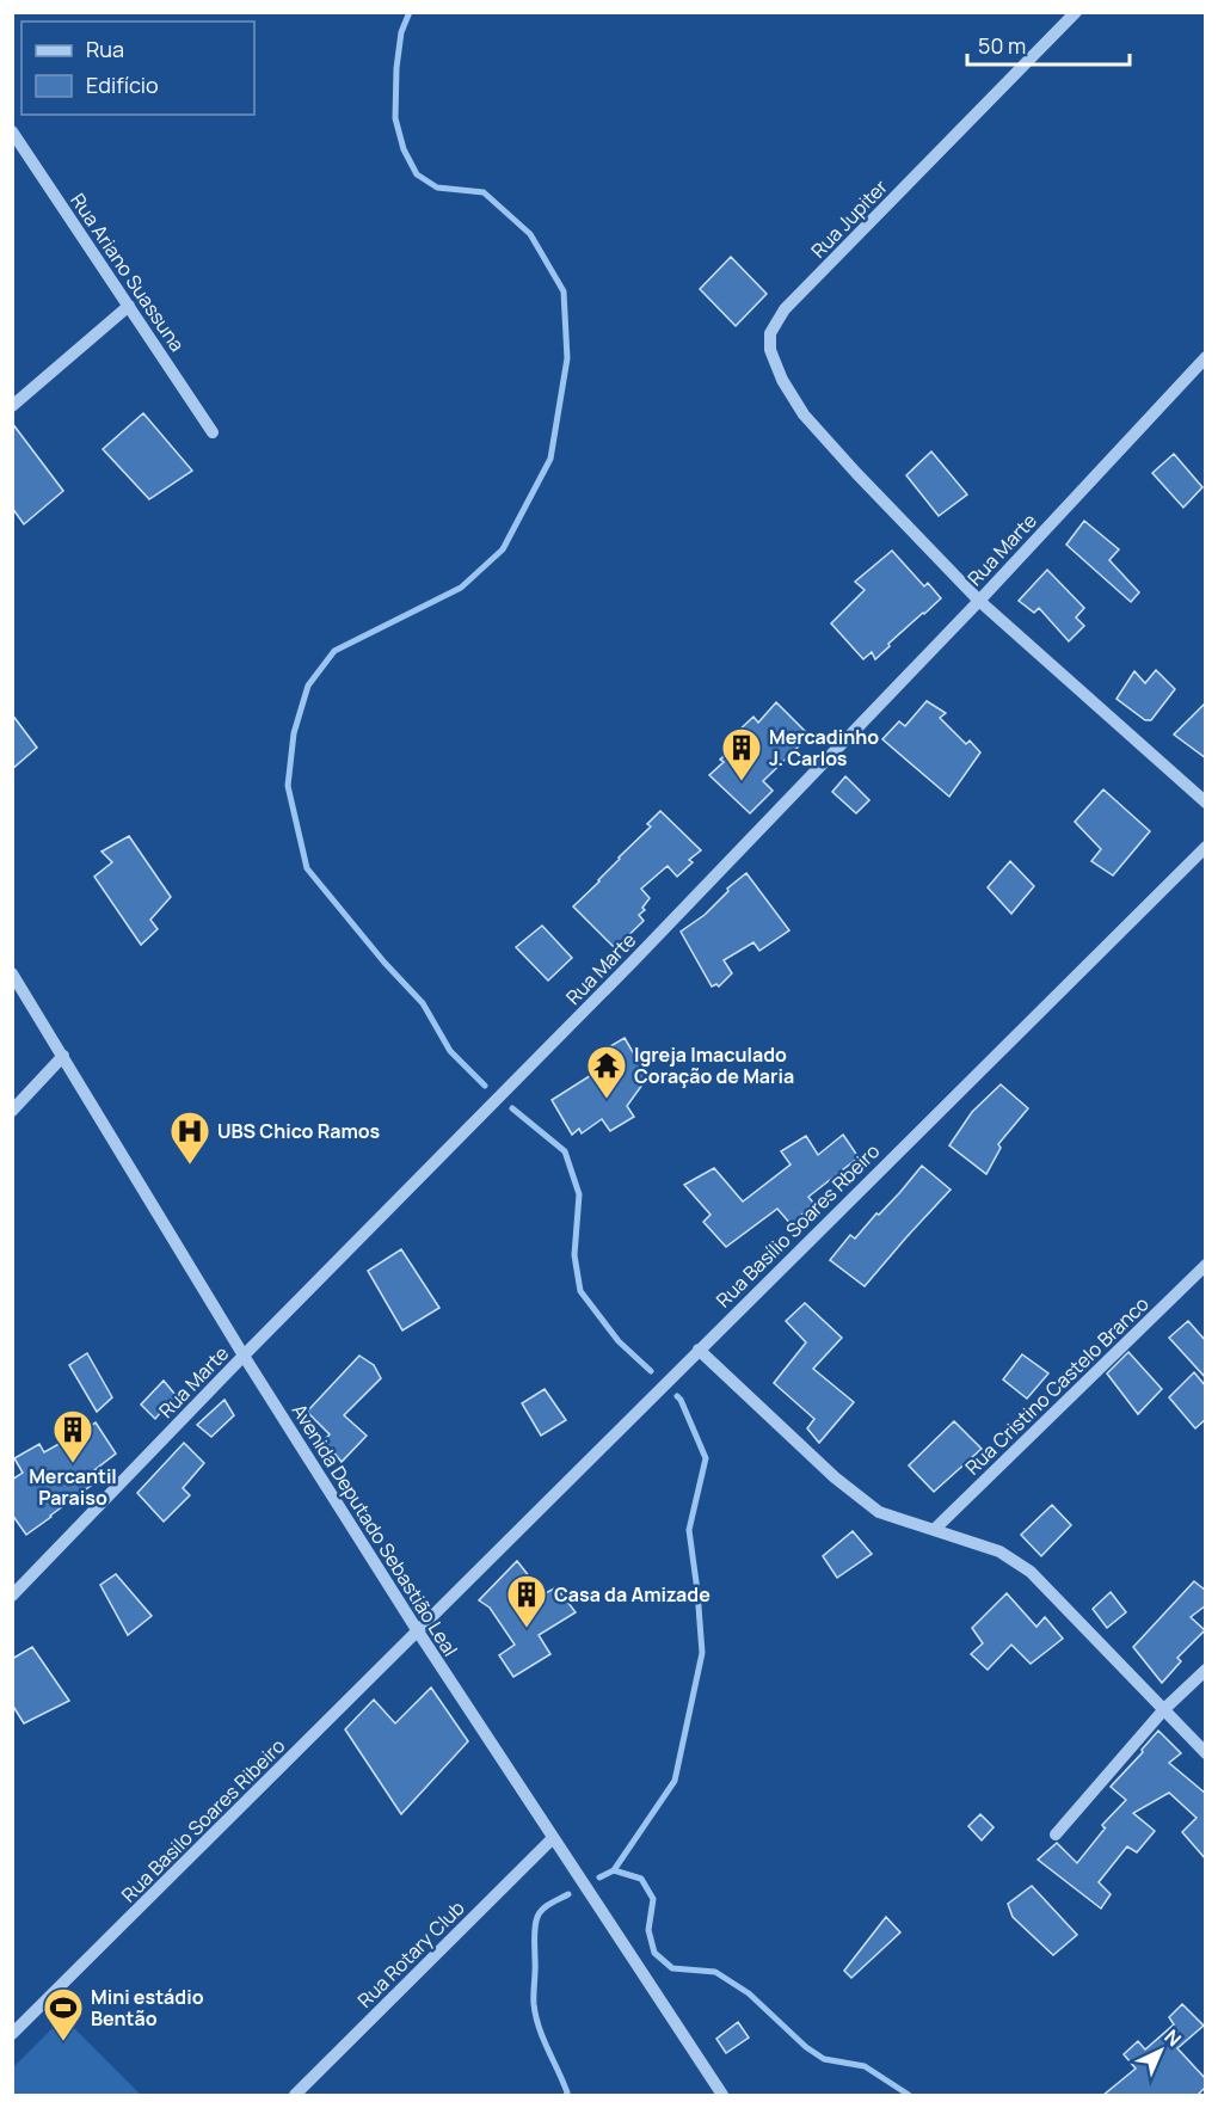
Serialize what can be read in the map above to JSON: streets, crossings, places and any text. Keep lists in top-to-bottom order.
{
  "streets": {
    "street": [
      "Rua Jupiter",
      "Rua Ariano Suassuna",
      "Rua Marte",
      "Rua Basílio Soares Rbeiro",
      "Rua Cristino Castelo Branco",
      "Avenida Deputado Sebastião Leal",
      "Rua Basilo Soares Ribeiro",
      "Rua Rotary Club"
    ]
  },
  "crossings": [
    ["Rua Jupiter", "Rua Marte"],
    ["Rua Marte", "Avenida Deputado Sebastião Leal"],
    ["Rua Basílio Soares Rbeiro", "Avenida Deputado Sebastião Leal"],
    ["Rua Basílio Soares Rbeiro", "Rua Basilo Soares Ribeiro"],
    ["Avenida Deputado Sebastião Leal", "Rua Basilo Soares Ribeiro"],
    ["Avenida Deputado Sebastião Leal", "Rua Rotary Club"]
  ],
  "places": {
    "building": ["Mercadinho J. Carlos", "Mercantil Paraiso", "Casa da Amizade"],
    "temple": ["Igreja Imaculado Coração de Maria"],
    "hospital": ["UBS Chico Ramos"],
    "sports": ["Mini estádio Bentão"]
  },
  "legend": ["Rua", "Edifício"],
  "scale_bar": "50 m",
  "north": "top right"
}
